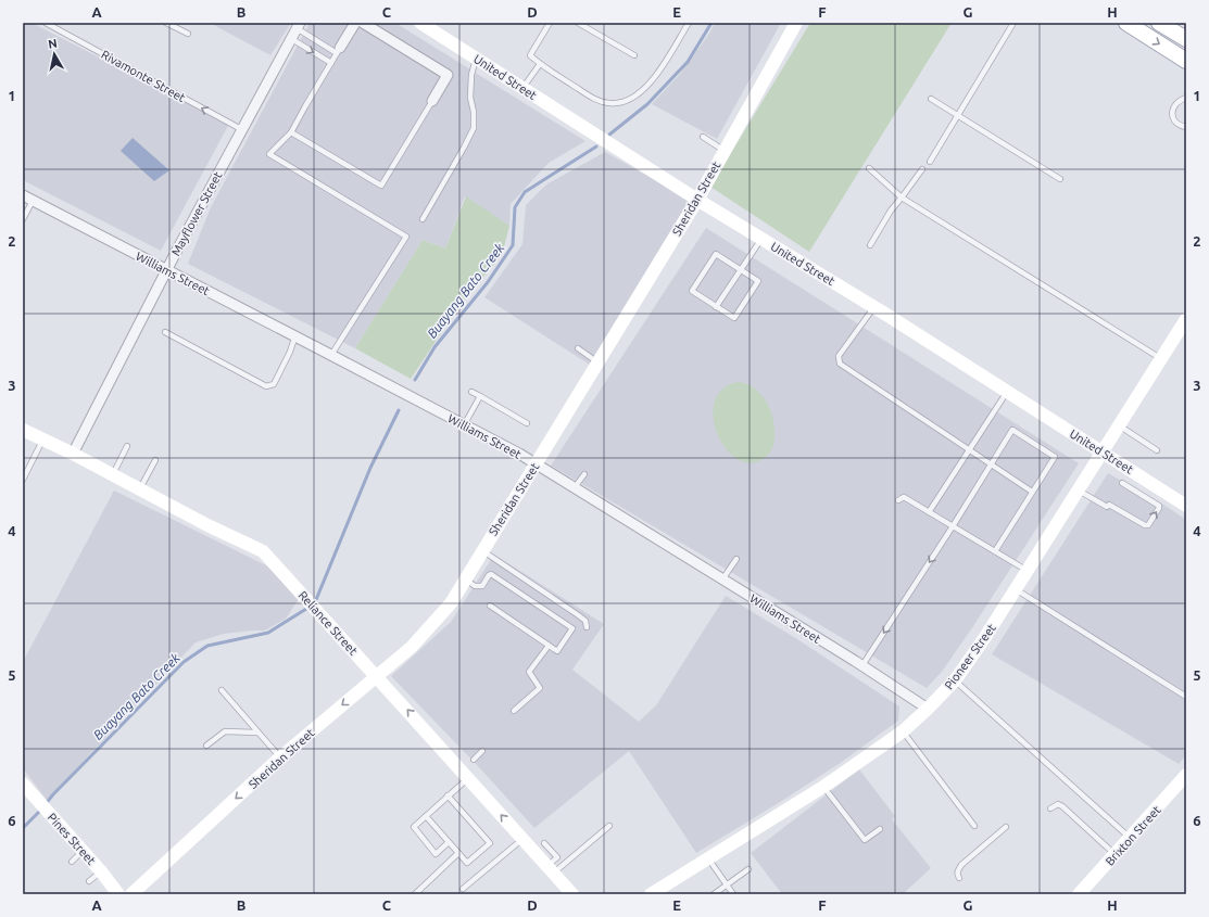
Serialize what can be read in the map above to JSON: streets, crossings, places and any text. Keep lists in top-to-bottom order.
{
  "streets": {
    "street": [
      "United Street",
      "Sheridan Street",
      "Mayflower Street",
      "Williams Street",
      "Reliance Street",
      "Pioneer Street",
      "Brixton Street",
      "Pines Street"
    ],
    "lane": ["Rivamonte Street"]
  },
  "crossings": [
    ["Rivamonte Street", "Mayflower Street"],
    ["United Street", "Sheridan Street"],
    ["United Street", "Pioneer Street"],
    ["Sheridan Street", "Williams Street"],
    ["Sheridan Street", "Reliance Street"],
    ["Mayflower Street", "Williams Street"],
    ["Mayflower Street", "Reliance Street"],
    ["Williams Street", "Pioneer Street"]
  ],
  "one_way": ["Rivamonte Street"],
  "water": ["Buayang Bato Creek"],
  "north": "top",
  "grid": {
    "columns": [
      "A",
      "B",
      "C",
      "D",
      "E",
      "F",
      "G",
      "H"
    ],
    "rows": [
      "1",
      "2",
      "3",
      "4",
      "5",
      "6"
    ]
  }
}
